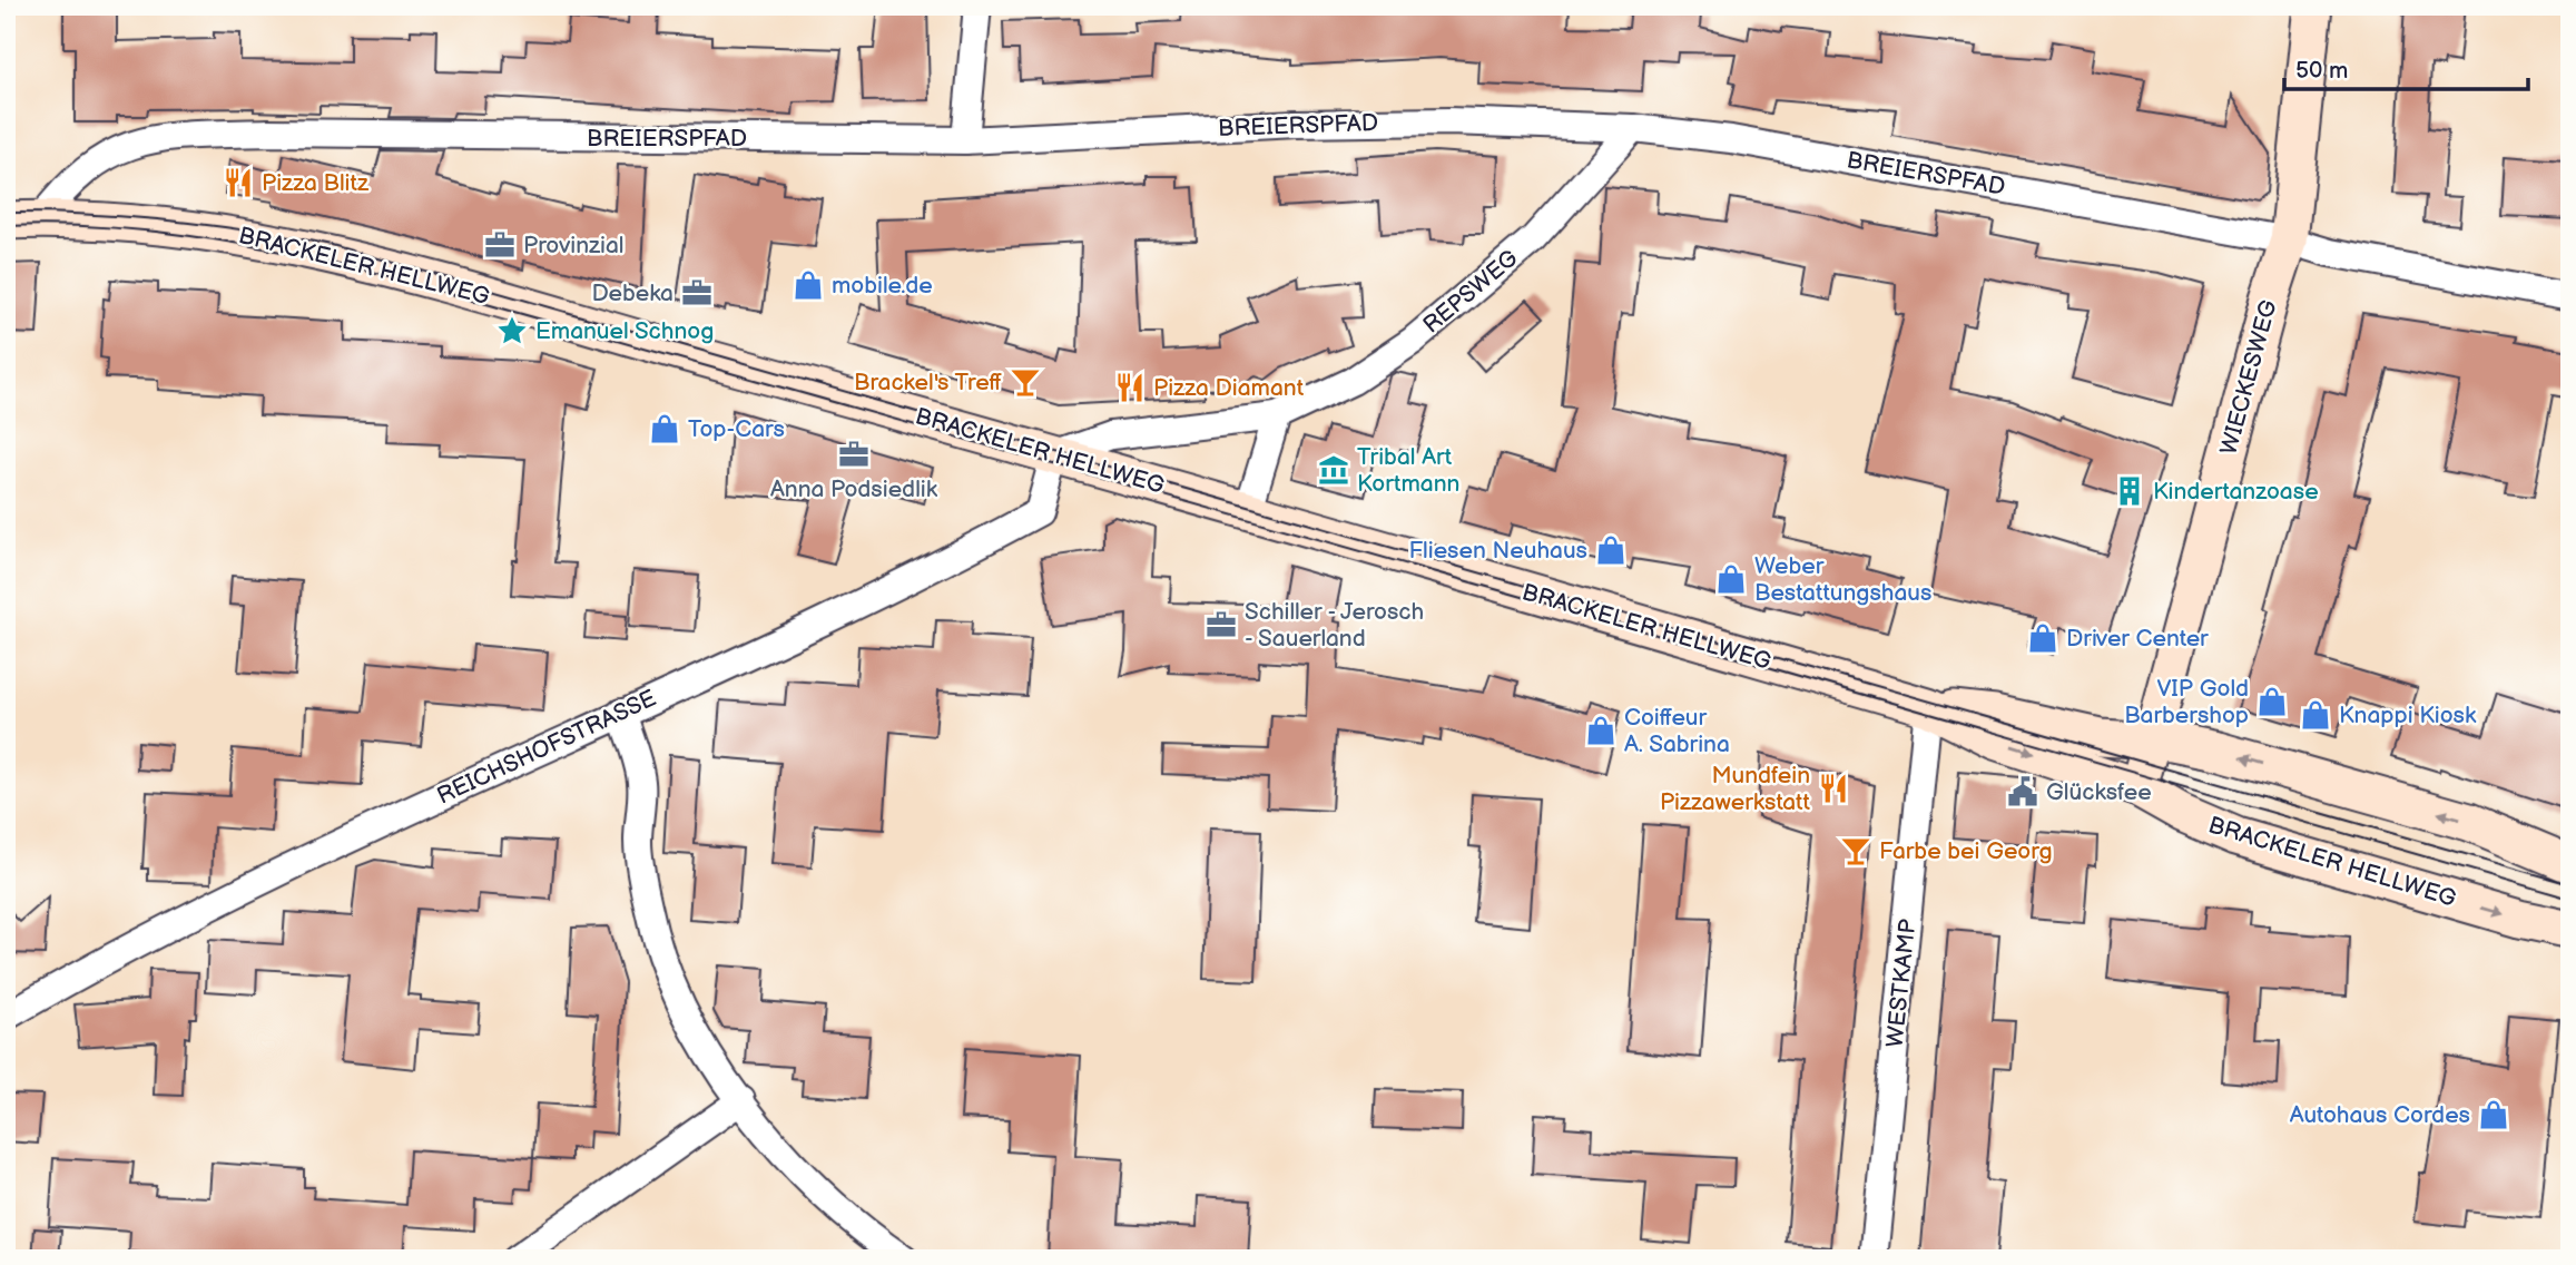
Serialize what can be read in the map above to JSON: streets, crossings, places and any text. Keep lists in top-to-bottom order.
{
  "streets": {
    "main road": ["BRACKELER HELLWEG", "WIECKESWEG"],
    "street": [
      "BREIERSPFAD",
      "REPSWEG",
      "REICHSHOFSTRASSE",
      "WESTKAMP"
    ]
  },
  "crossings": [
    ["BREIERSPFAD", "BRACKELER HELLWEG"],
    ["BREIERSPFAD", "REPSWEG"],
    ["BREIERSPFAD", "WIECKESWEG"],
    ["BRACKELER HELLWEG", "REPSWEG"],
    ["BRACKELER HELLWEG", "WIECKESWEG"],
    ["BRACKELER HELLWEG", "REICHSHOFSTRASSE"],
    ["BRACKELER HELLWEG", "WESTKAMP"],
    ["REPSWEG", "REICHSHOFSTRASSE"]
  ],
  "places": {
    "restaurant": ["Pizza Blitz", "Pizza Diamant", "Mundfein Pizzawerkstatt"],
    "office": [
      "Provinzial",
      "Debeka",
      "Anna Podsiedlik",
      "Schiller - Jerosch - Sauerland"
    ],
    "shop": [
      "mobile.de",
      "Top-Cars",
      "Fliesen Neuhaus",
      "Weber Bestattungshaus",
      "Driver Center",
      "VIP Gold Barbershop",
      "Knappi Kiosk",
      "Coiffeur A. Sabrina",
      "Autohaus Cordes"
    ],
    "place": ["Emanuel Schnog"],
    "bar": ["Brackel's Treff", "Farbe bei Georg"],
    "museum": ["Tribal Art Kortmann"],
    "building": ["Kindertanzoase"],
    "public building": ["Glücksfee"]
  },
  "scale_bar": "50 m"
}
